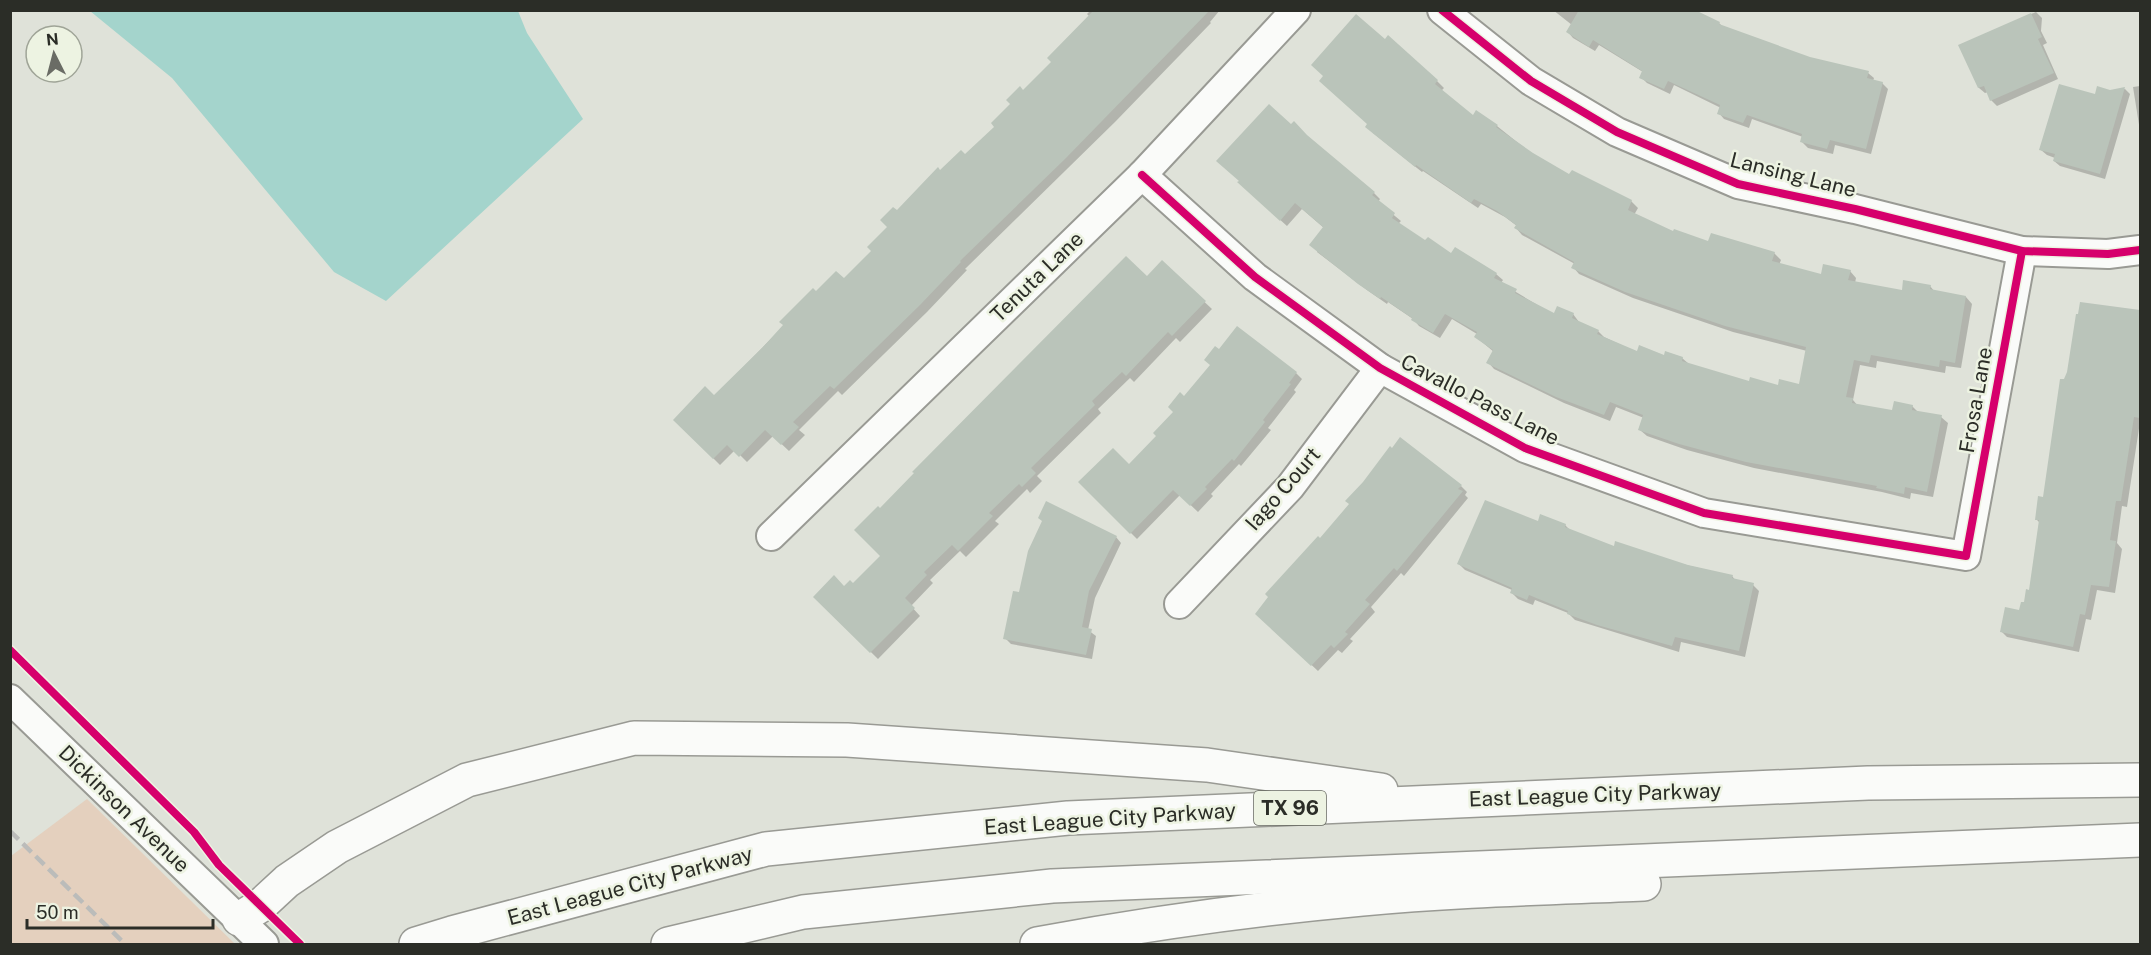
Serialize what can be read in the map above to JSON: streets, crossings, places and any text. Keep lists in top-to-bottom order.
{
  "streets": {
    "main road": ["East League City Parkway", "TX 96"],
    "street": [
      "Lansing Lane",
      "Tenuta Lane",
      "Cavallo Pass Lane",
      "Frosa Lane",
      "Iago Court",
      "Dickinson Avenue"
    ]
  },
  "crossings": [
    ["Lansing Lane", "Frosa Lane"],
    ["Tenuta Lane", "Cavallo Pass Lane"],
    ["Cavallo Pass Lane", "Frosa Lane"],
    ["Cavallo Pass Lane", "Iago Court"]
  ],
  "scale_bar": "50 m",
  "north": "top"
}
